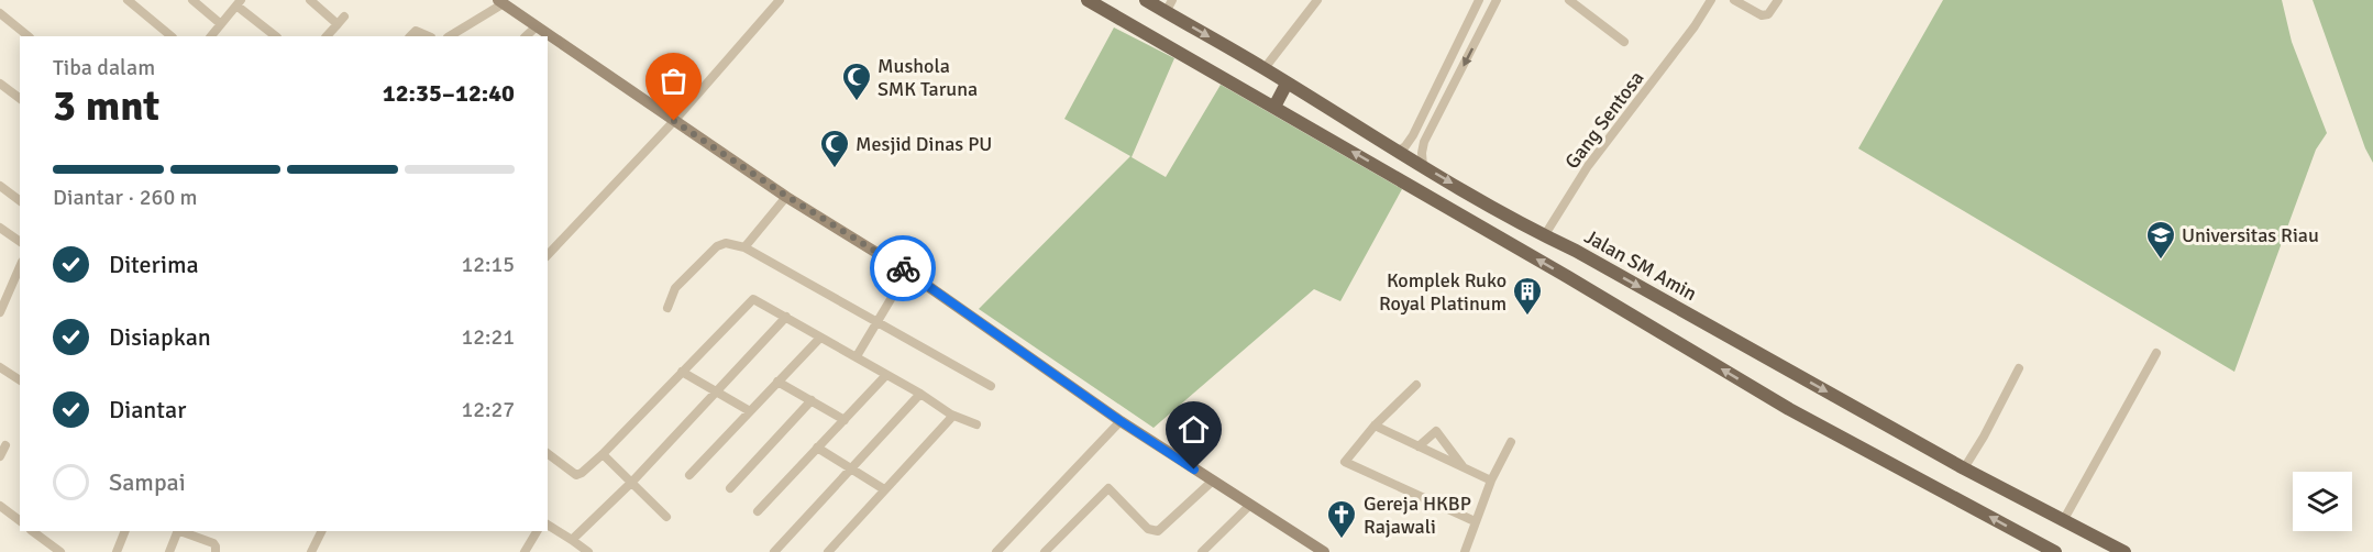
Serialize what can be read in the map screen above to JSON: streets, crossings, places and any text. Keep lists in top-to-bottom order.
{
  "streets": {
    "main road": ["Jalan SM Amin"],
    "street": ["Gang Sentosa"]
  },
  "crossings": [
    ["Gang Sentosa", "Jalan SM Amin"]
  ],
  "places": {
    "mosque": ["Mushola SMK Taruna", "Mesjid Dinas PU"],
    "school or university": ["Universitas Riau"],
    "building": ["Komplek Ruko Royal Platinum"],
    "church": ["Gereja HKBP Rajawali"]
  },
  "page": {
    "heading": ["3 mnt", "Tiba dalam", "12:35–12:40"],
    "bar": "Diantar · 260 m",
    "list": [
      ["Diterima", "12:15"],
      ["Disiapkan", "12:21"],
      ["Diantar", "12:27"],
      "Sampai"
    ]
  }
}
